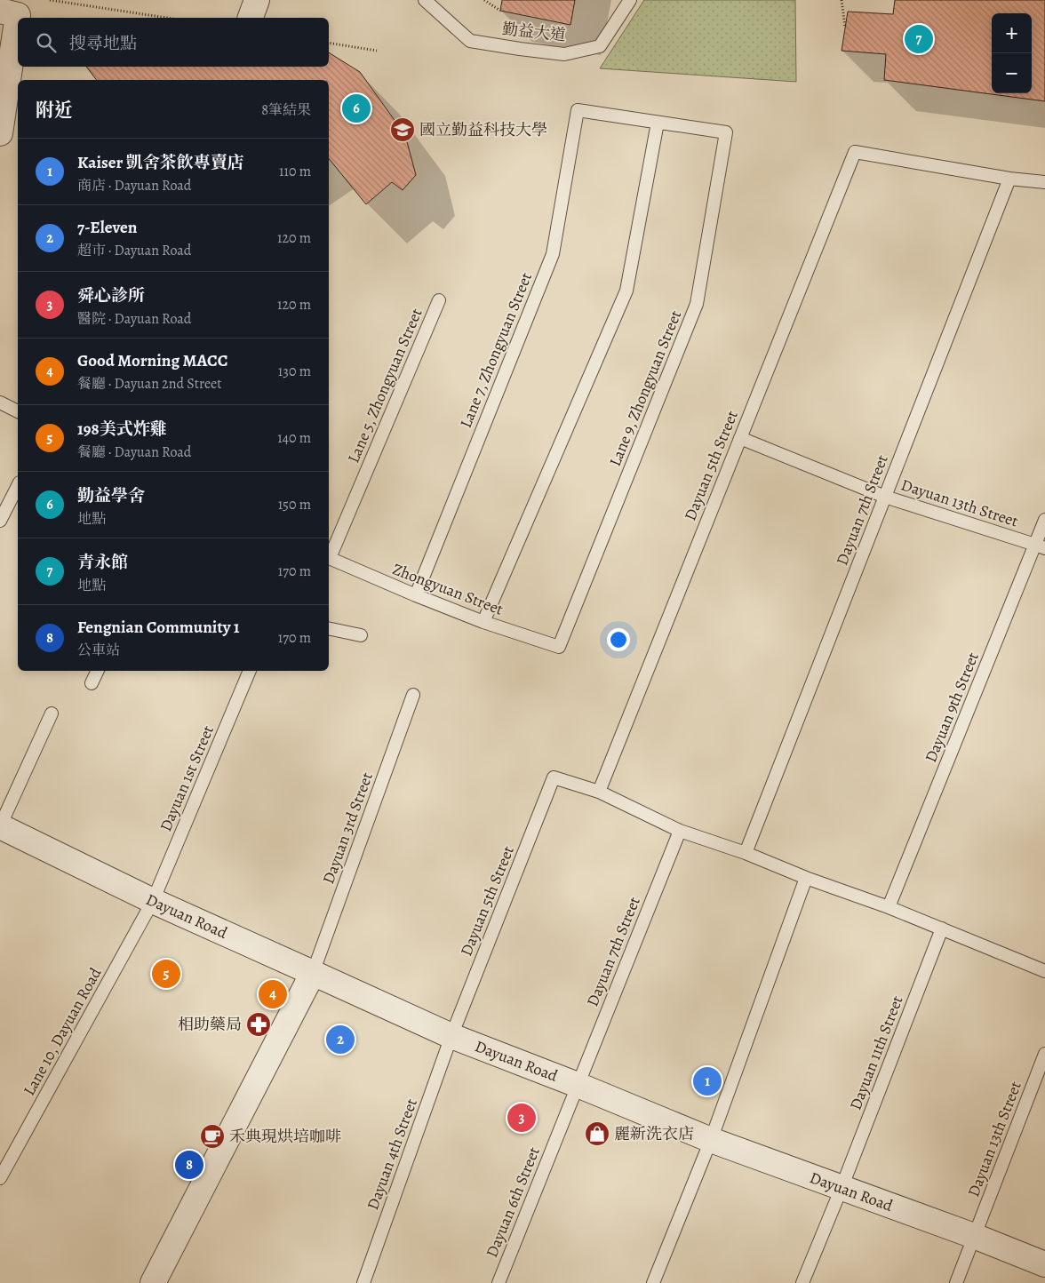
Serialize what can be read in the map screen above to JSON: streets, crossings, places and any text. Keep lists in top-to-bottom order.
{
  "streets": {
    "street": ["Dayuan Road"],
    "lane": [
      "勤益大道",
      "Lane 7, Zhongyuan Street",
      "Lane 5, Zhongyuan Street",
      "Lane 9, Zhongyuan Street",
      "Dayuan 5th Street",
      "Dayuan 13th Street",
      "Dayuan 7th Street",
      "Zhongyuan Street",
      "Dayuan 9th Street",
      "Dayuan 1st Street",
      "Dayuan 3rd Street",
      "Lane 10, Dayuan Road",
      "Dayuan 11th Street",
      "Dayuan 4th Street",
      "Dayuan 6th Street"
    ]
  },
  "crossings": [
    ["Lane 7, Zhongyuan Street", "Lane 9, Zhongyuan Street"],
    ["Lane 7, Zhongyuan Street", "Zhongyuan Street"],
    ["Lane 9, Zhongyuan Street", "Zhongyuan Street"],
    ["Dayuan 5th Street", "Dayuan 13th Street"],
    ["Dayuan 5th Street", "Dayuan 7th Street"],
    ["Dayuan 5th Street", "Dayuan Road"],
    ["Dayuan 5th Street", "Dayuan 4th Street"],
    ["Dayuan 13th Street", "Dayuan 7th Street"],
    ["Dayuan 13th Street", "Dayuan 9th Street"],
    ["Dayuan 13th Street", "Dayuan Road"],
    ["Dayuan 7th Street", "Dayuan Road"],
    ["Dayuan 7th Street", "Dayuan 6th Street"],
    ["Dayuan 1st Street", "Dayuan Road"],
    ["Dayuan 1st Street", "Lane 10, Dayuan Road"],
    ["Dayuan 3rd Street", "Dayuan Road"],
    ["Dayuan Road", "Lane 10, Dayuan Road"],
    ["Dayuan Road", "Dayuan 11th Street"],
    ["Dayuan Road", "Dayuan 4th Street"],
    ["Dayuan Road", "Dayuan 6th Street"]
  ],
  "places": {
    "school or university": ["國立勤益科技大學"],
    "pharmacy": ["相助藥局"],
    "shop": ["麗新洗衣店"],
    "cafe": ["禾典現烘培咖啡"]
  },
  "page": {
    "map_buttons": ["+", "−"],
    "search": "搜尋地點",
    "pins": [
      "7",
      "6",
      "5",
      "4",
      "2",
      "1",
      "3",
      "8"
    ],
    "heading": ["附近", "8筆結果"],
    "list": [
      {
        "mark": "1",
        "name": "Kaiser 凱舍茶飲專賣店",
        "note": "商店 · Dayuan Road",
        "value": "110 m"
      },
      {
        "mark": "2",
        "name": "7-Eleven",
        "note": "超市 · Dayuan Road",
        "value": "120 m"
      },
      {
        "mark": "3",
        "name": "舜心診所",
        "note": "醫院 · Dayuan Road",
        "value": "120 m"
      },
      {
        "mark": "4",
        "name": "Good Morning MACC",
        "note": "餐廳 · Dayuan 2nd Street",
        "value": "130 m"
      },
      {
        "mark": "5",
        "name": "198美式炸雞",
        "note": "餐廳 · Dayuan Road",
        "value": "140 m"
      },
      {
        "mark": "6",
        "name": "勤益學舍",
        "note": "地點",
        "value": "150 m"
      },
      {
        "mark": "7",
        "name": "青永館",
        "note": "地點",
        "value": "170 m"
      },
      {
        "mark": "8",
        "name": "Fengnian Community 1",
        "note": "公車站",
        "value": "170 m"
      }
    ]
  }
}
